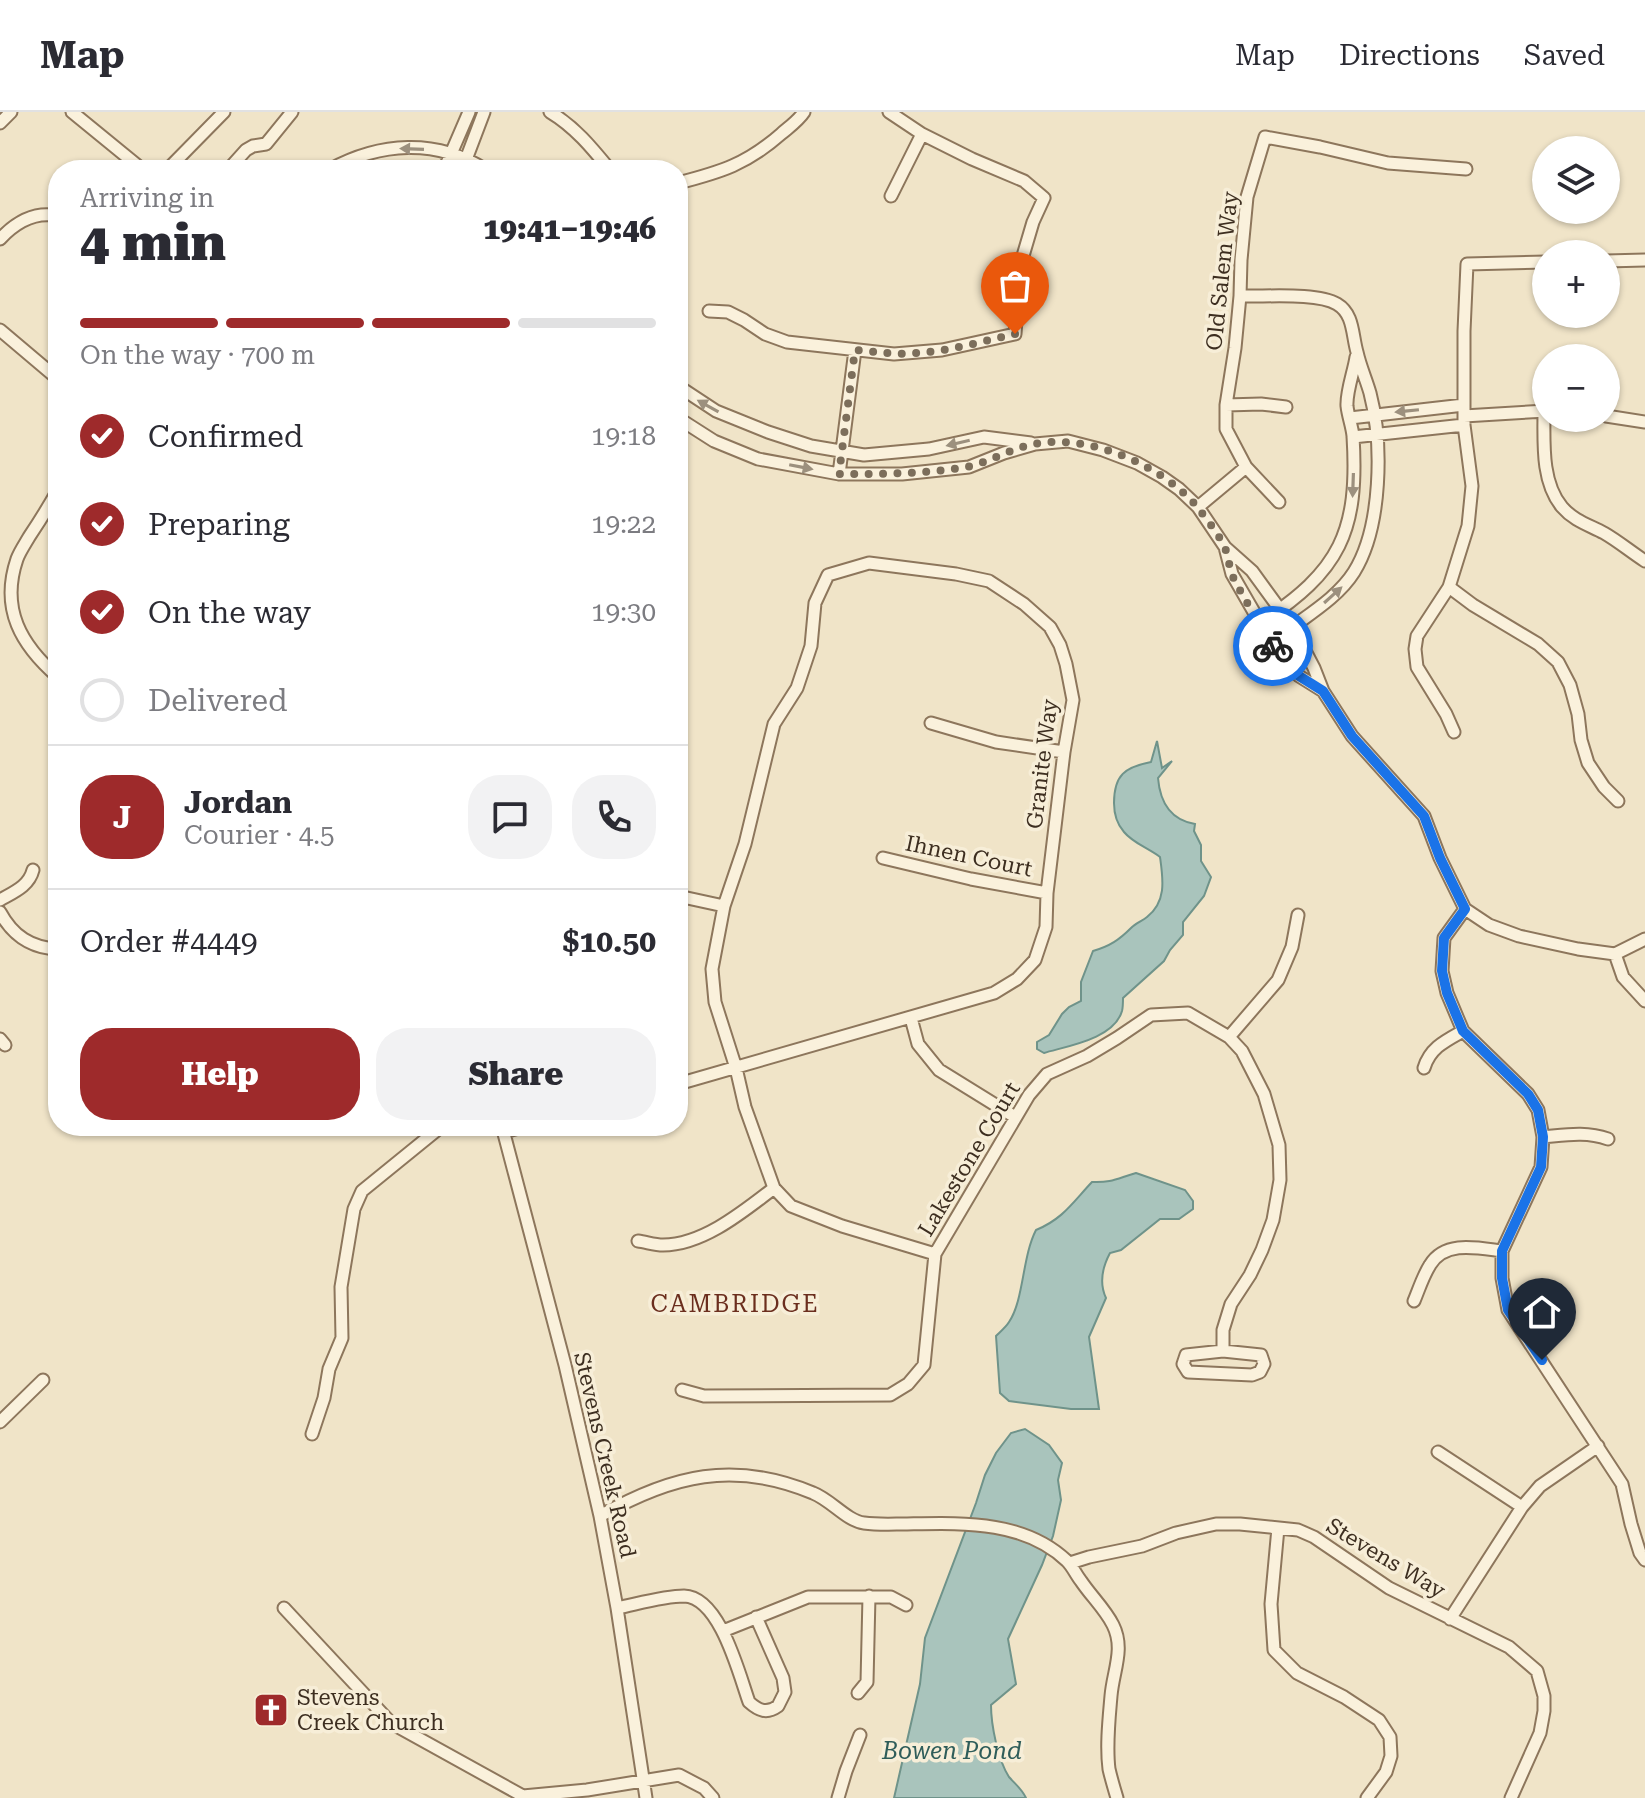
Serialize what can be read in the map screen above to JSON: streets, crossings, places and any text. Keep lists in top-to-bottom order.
{
  "streets": {
    "street": [
      "Old Salem Way",
      "Granite Way",
      "Ihnen Court",
      "Lakestone Court",
      "Stevens Creek Road",
      "Stevens Way"
    ]
  },
  "crossings": [
    ["Granite Way", "Ihnen Court"]
  ],
  "districts": ["CAMBRIDGE"],
  "water": ["Bowen Pond"],
  "places": {
    "church": ["Stevens Creek Church"]
  },
  "page": {
    "header": "Map",
    "nav": ["Map", "Directions", "Saved"],
    "map_buttons": ["+", "−"],
    "heading": ["4 min", "Arriving in", "19:41–19:46"],
    "panel": [
      "Jordan",
      "Courier · 4.5",
      "Order #4449",
      "$10.50"
    ],
    "bar": "On the way · 700 m",
    "list": [
      ["Confirmed", "19:18"],
      ["Preparing", "19:22"],
      ["On the way", "19:30"],
      "Delivered"
    ],
    "round": "J",
    "buttons": ["Help", "Share"]
  }
}
